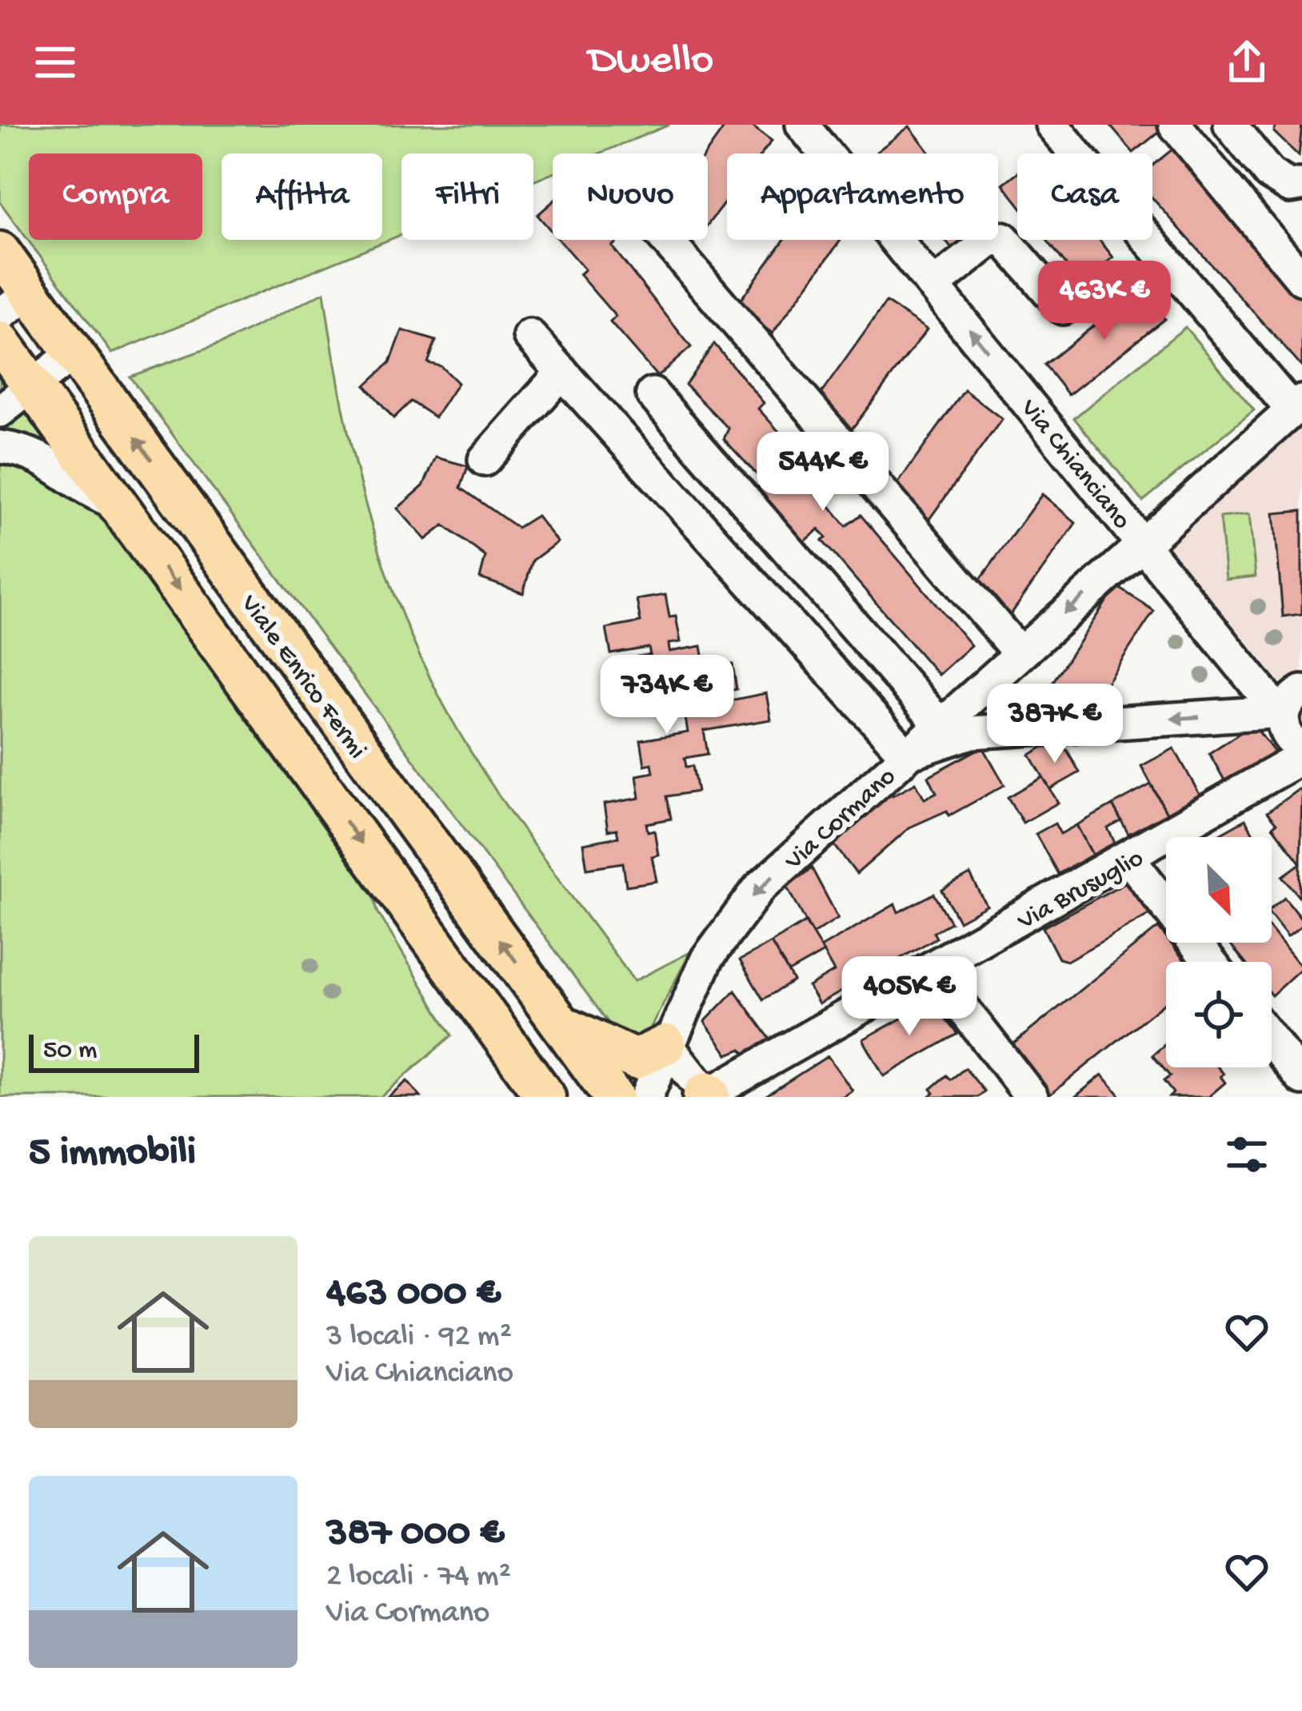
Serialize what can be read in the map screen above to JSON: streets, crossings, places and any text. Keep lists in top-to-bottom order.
{
  "streets": {
    "main road": ["Viale Enrico Fermi"],
    "street": ["Via Chianciano", "Via Cormano", "Via Brusuglio"]
  },
  "crossings": [
    ["Via Chianciano", "Via Cormano"]
  ],
  "scale_bar": "50 m",
  "north": "bottom right",
  "page": {
    "header": "Dwello",
    "chip": [
      "Compra",
      "Affitta",
      "Filtri",
      "Nuovo",
      "Appartamento",
      "Casa"
    ],
    "price": [
      "463K €",
      "544K €",
      "734K €",
      "387K €",
      "405K €"
    ],
    "scale": "50 m",
    "heading": "5 immobili",
    "list": [
      {
        "name": "463 000 €",
        "note": "3 locali · 92 m² · Via Chianciano"
      },
      {
        "name": "387 000 €",
        "note": "2 locali · 74 m² · Via Cormano"
      }
    ]
  }
}
